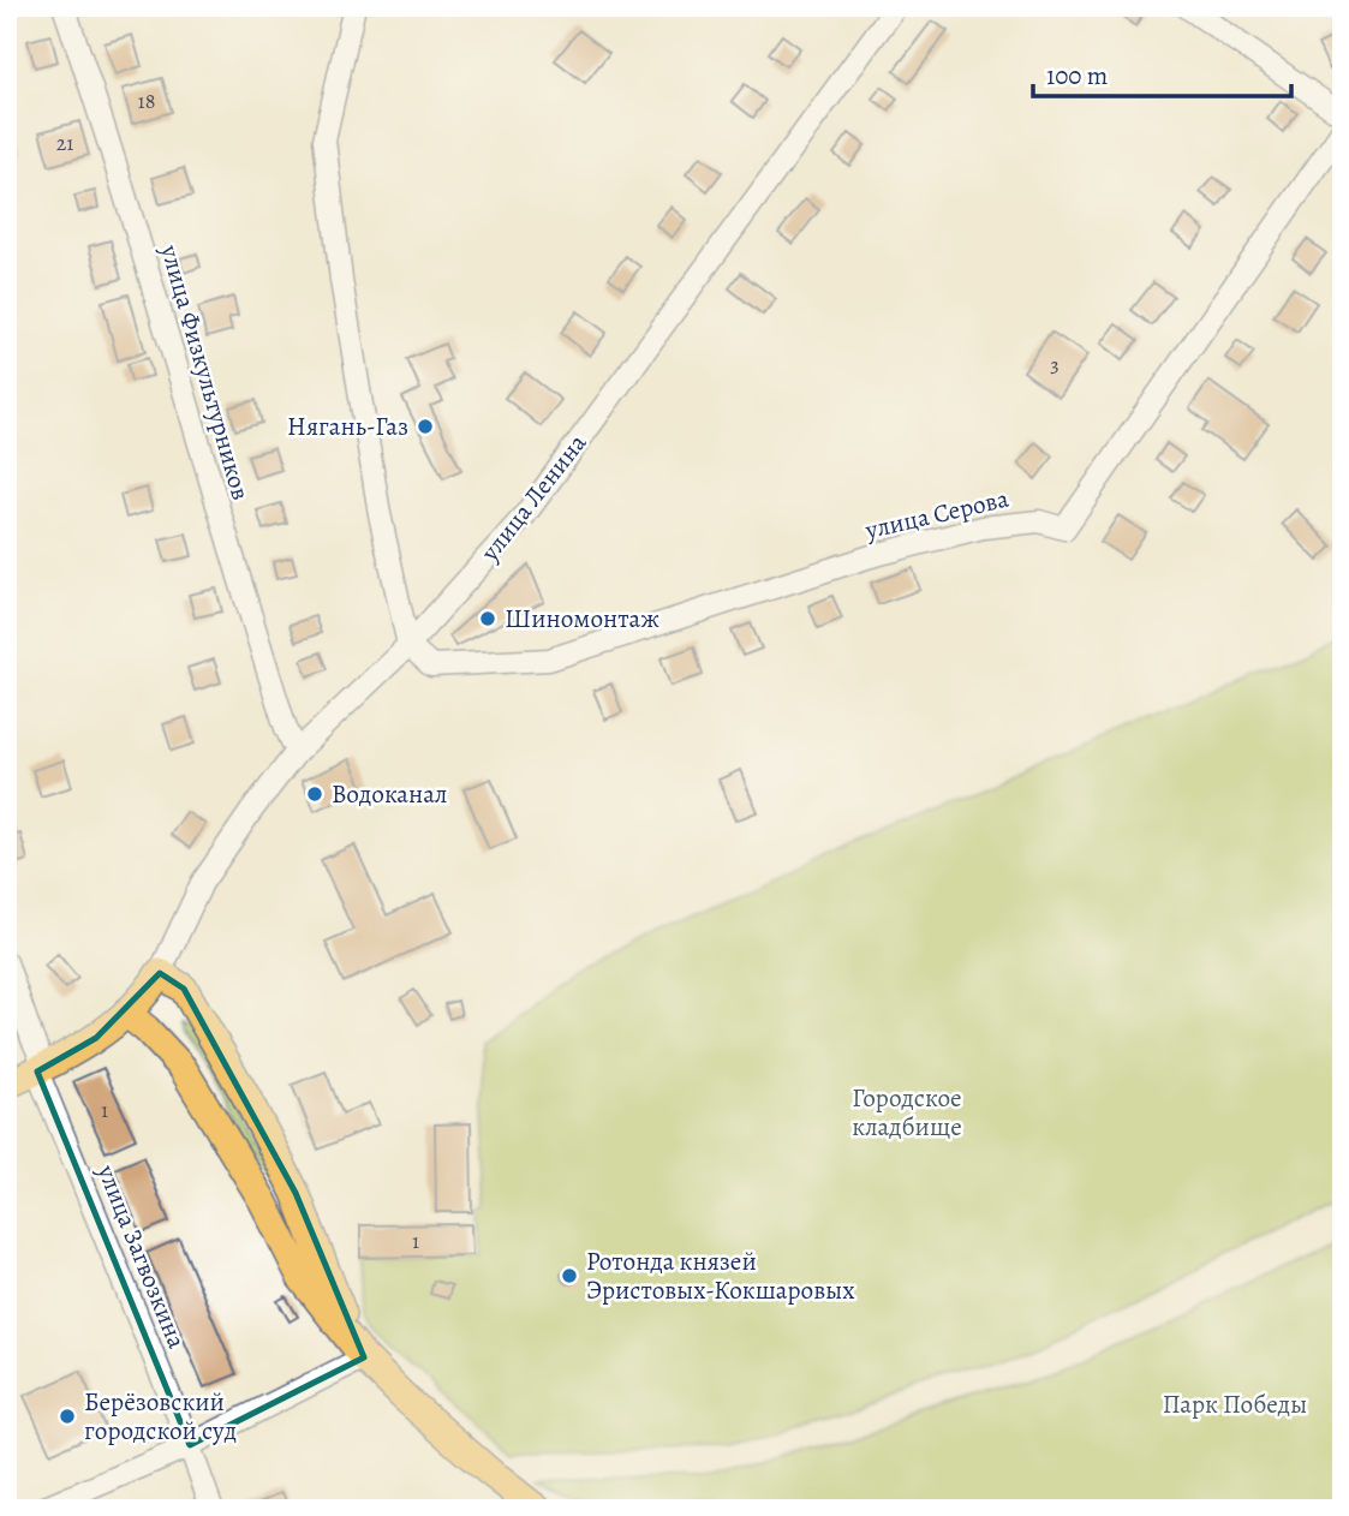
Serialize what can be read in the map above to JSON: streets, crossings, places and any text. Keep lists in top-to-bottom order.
{
  "streets": {
    "street": [
      "улица Физкультурников",
      "улица Ленина",
      "улица Серова",
      "улица Загвозкина"
    ]
  },
  "crossings": [
    ["улица Физкультурников", "улица Ленина"],
    ["улица Ленина", "улица Серова"]
  ],
  "parks": ["Городское кладбище", "Парк Победы"],
  "places": [
    "Нягань-Газ",
    "Шиномонтаж",
    "Водоканал",
    "Ротонда князей Эристовых-Кокшаровых",
    "Берёзовский городской суд"
  ],
  "house_numbers": [
    "18",
    "21",
    "3",
    "1",
    "1"
  ],
  "scale_bar": "100 m"
}
